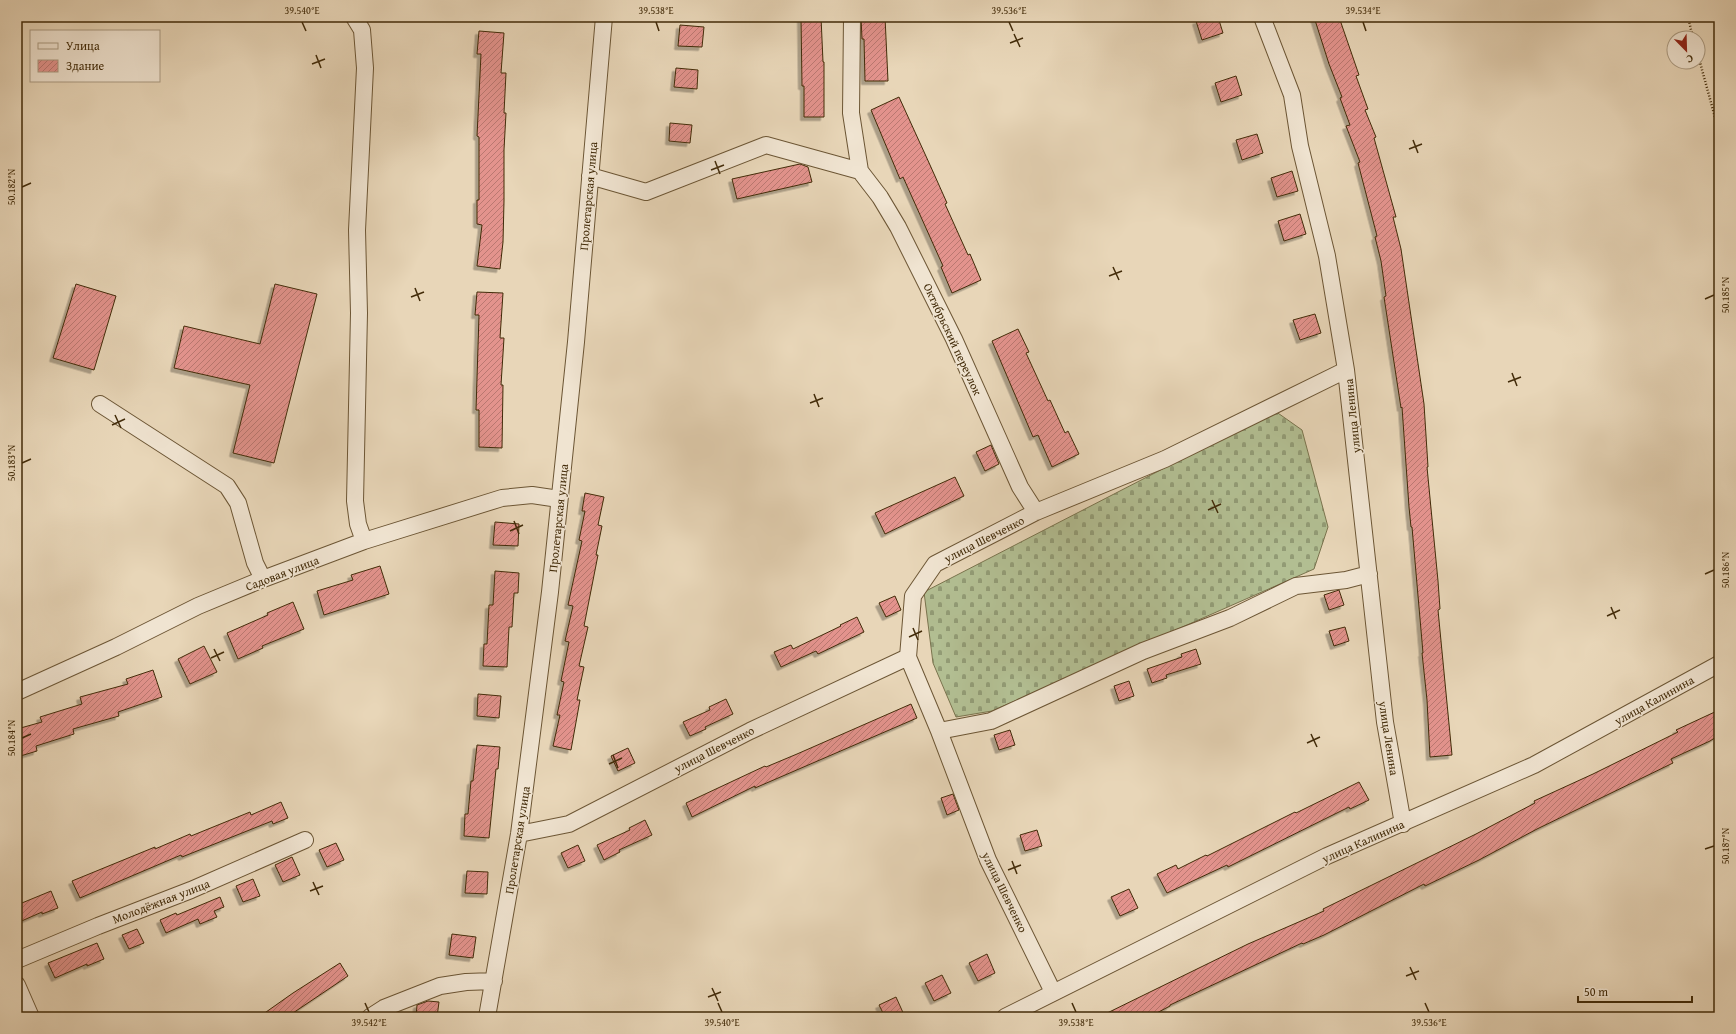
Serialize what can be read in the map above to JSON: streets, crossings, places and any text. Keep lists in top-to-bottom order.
{
  "streets": {
    "street": [
      "Пролетарская улица",
      "Октябрьский переулок",
      "улица Ленина",
      "улица Шевченко",
      "Садовая улица",
      "улица Калинина",
      "Молодёжная улица"
    ]
  },
  "crossings": [
    ["Пролетарская улица", "улица Шевченко"],
    ["Пролетарская улица", "Садовая улица"],
    ["Октябрьский переулок", "улица Шевченко"],
    ["улица Ленина", "улица Шевченко"],
    ["улица Ленина", "улица Калинина"],
    ["улица Шевченко", "улица Калинина"]
  ],
  "legend": ["Улица", "Здание"],
  "scale_bar": "50 m",
  "north": "bottom right",
  "coordinates": [
    "39.540°E",
    "39.538°E",
    "39.536°E",
    "39.534°E",
    "50.182°N",
    "50.185°N",
    "50.183°N",
    "50.186°N",
    "50.184°N",
    "50.187°N",
    "39.542°E"
  ]
}
